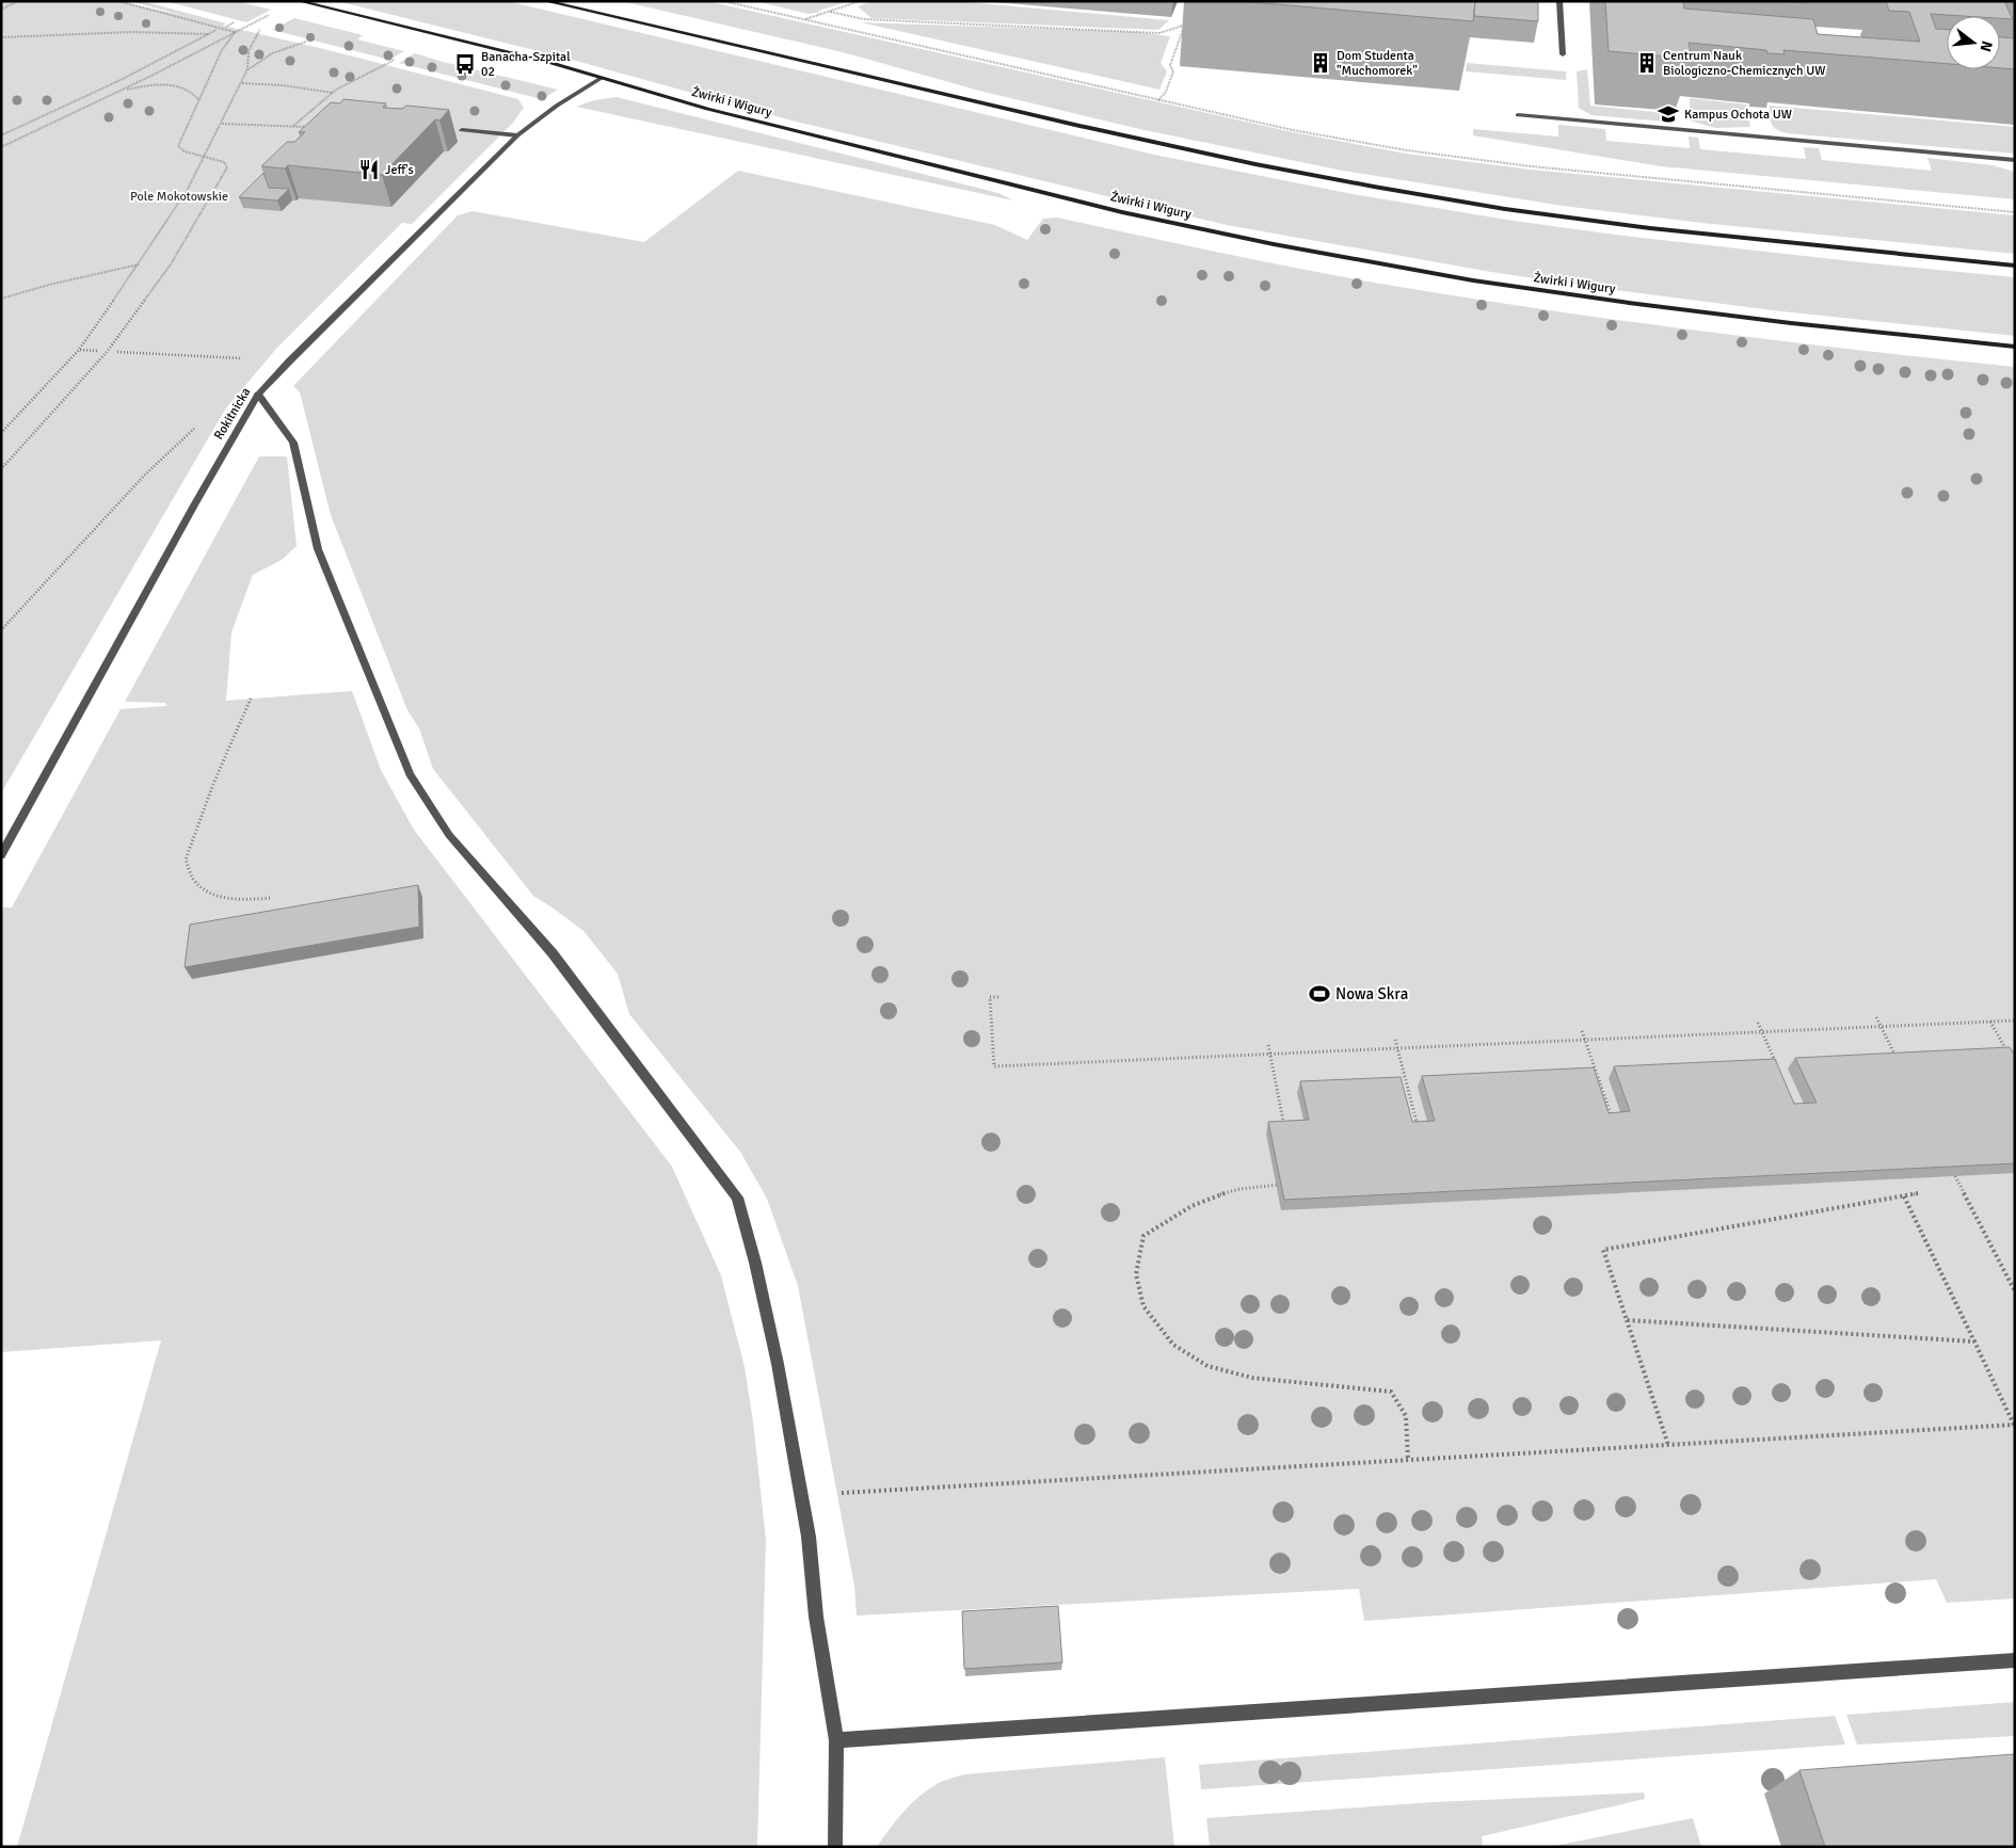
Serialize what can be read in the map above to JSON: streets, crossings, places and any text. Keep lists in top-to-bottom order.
{
  "streets": {
    "main road": ["Żwirki i Wigury"],
    "street": ["Rokitnicka"]
  },
  "crossings": [
    ["Żwirki i Wigury", "Rokitnicka"]
  ],
  "parks": ["Pole Mokotowskie"],
  "places": {
    "building": ["Dom Studenta \"Muchomorek\"", "Centrum Nauk Biologiczno-Chemicznych UW"],
    "bus stop": ["Banacha-Szpital 02"],
    "school or university": ["Kampus Ochota UW"],
    "restaurant": ["Jeff's"],
    "sports": ["Nowa Skra"]
  },
  "north": "right"
}
